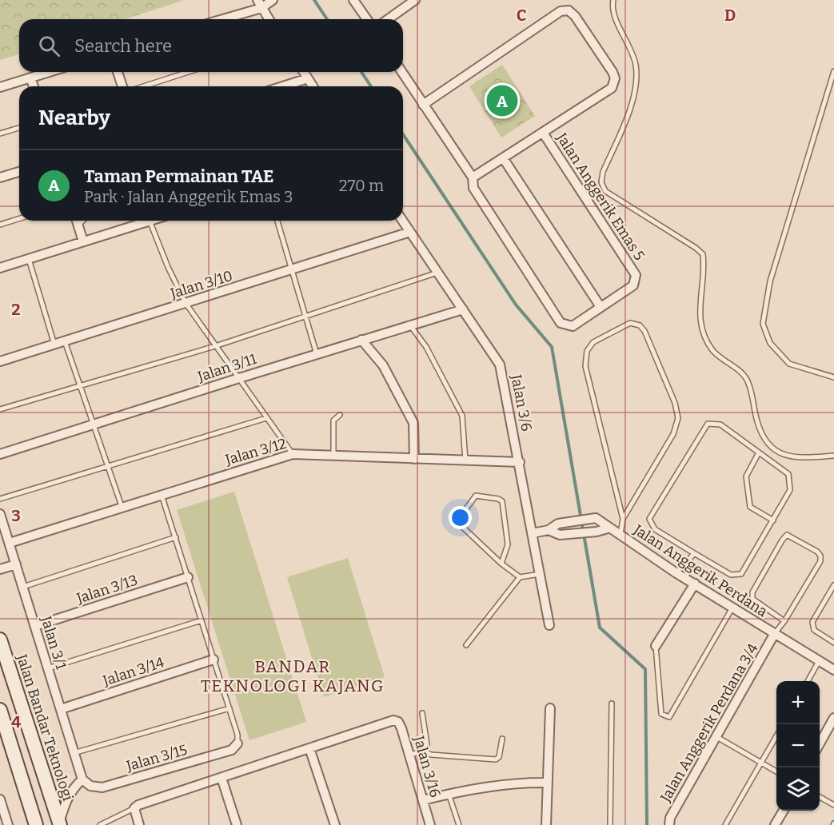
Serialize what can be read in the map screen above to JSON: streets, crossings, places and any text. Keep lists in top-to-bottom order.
{
  "streets": {
    "street": [
      "Jalan Anggerik Emas 5",
      "Jalan 3/10",
      "Jalan 3/11",
      "Jalan 3/6",
      "Jalan 3/12",
      "Jalan Anggerik Perdana",
      "Jalan 3/13",
      "Jalan 3/1",
      "Jalan 3/14",
      "Jalan Anggerik Perdana 3/4",
      "Jalan Bandar Teknologi",
      "Jalan 3/15",
      "Jalan 3/16"
    ]
  },
  "crossings": [
    ["Jalan 3/10", "Jalan 3/6"],
    ["Jalan 3/11", "Jalan 3/6"],
    ["Jalan 3/6", "Jalan 3/12"],
    ["Jalan 3/6", "Jalan Anggerik Perdana"],
    ["Jalan 3/12", "Jalan 3/1"],
    ["Jalan Anggerik Perdana", "Jalan Anggerik Perdana 3/4"],
    ["Jalan 3/13", "Jalan 3/1"],
    ["Jalan 3/1", "Jalan 3/14"],
    ["Jalan 3/1", "Jalan 3/15"]
  ],
  "districts": ["BANDAR TEKNOLOGI KAJANG"],
  "page": {
    "search": "Search here",
    "pins": "A",
    "heading": "Nearby",
    "list": [
      {
        "mark": "A",
        "name": "Taman Permainan TAE",
        "note": "Park · Jalan Anggerik Emas 3",
        "value": "270 m"
      }
    ],
    "map_buttons": ["+", "−"]
  },
  "grid": {
    "columns": ["C", "D"],
    "rows": ["2", "3", "4"]
  }
}
